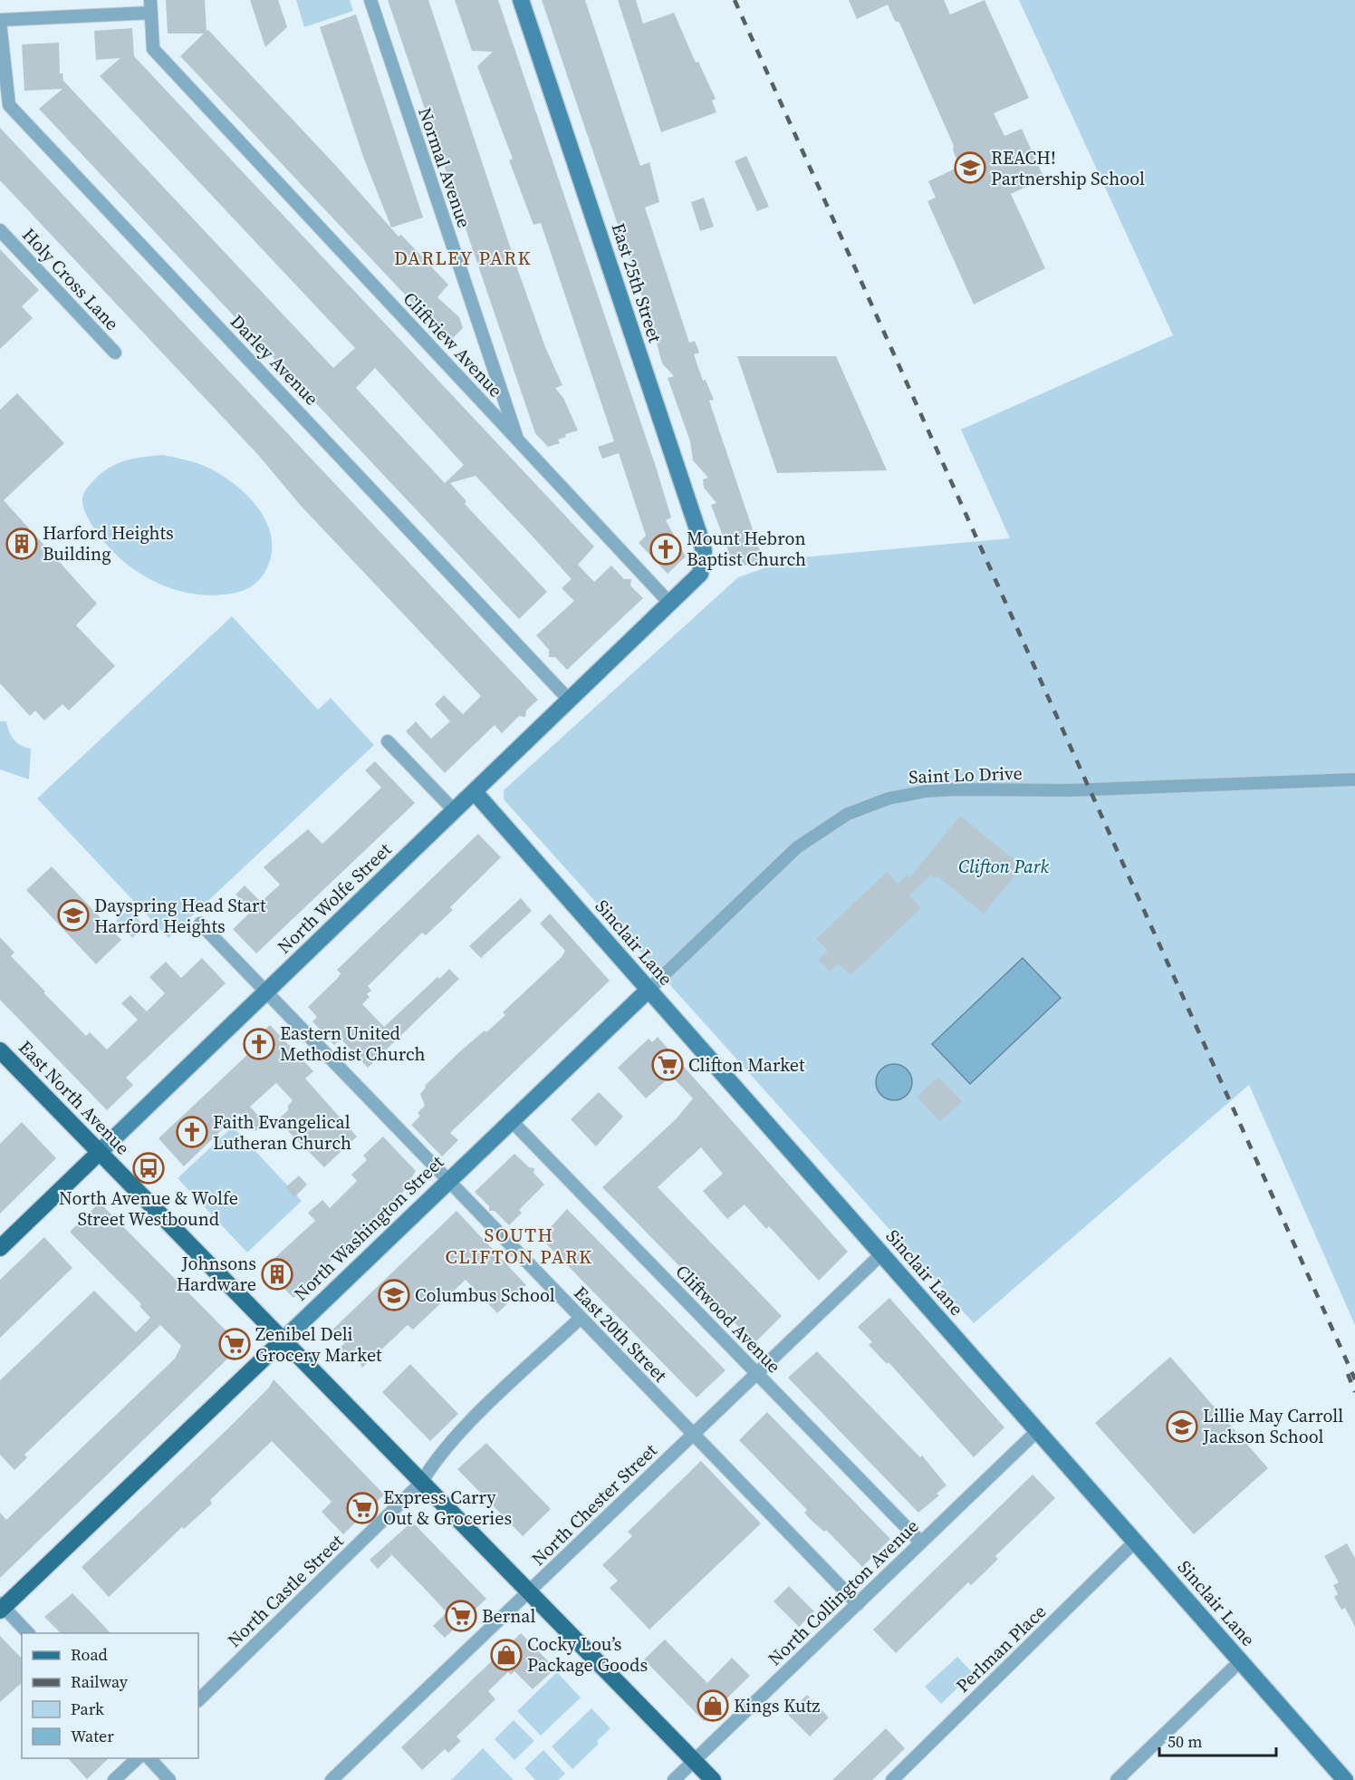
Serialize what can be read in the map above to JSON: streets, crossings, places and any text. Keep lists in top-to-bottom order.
{
  "streets": {
    "main road": [
      "East 25th Street",
      "North Wolfe Street",
      "Sinclair Lane",
      "East North Avenue",
      "North Washington Street"
    ],
    "street": [
      "Normal Avenue",
      "Holy Cross Lane",
      "Cliftview Avenue",
      "Darley Avenue",
      "Saint Lo Drive",
      "Cliftwood Avenue",
      "East 20th Street",
      "North Chester Street",
      "North Castle Street",
      "North Collington Avenue",
      "Perlman Place"
    ]
  },
  "crossings": [
    ["Normal Avenue", "Cliftview Avenue"],
    ["East 25th Street", "North Wolfe Street"],
    ["Cliftview Avenue", "North Wolfe Street"],
    ["Darley Avenue", "North Wolfe Street"],
    ["Saint Lo Drive", "Sinclair Lane"],
    ["Saint Lo Drive", "North Washington Street"],
    ["North Wolfe Street", "Sinclair Lane"],
    ["North Wolfe Street", "East North Avenue"],
    ["North Wolfe Street", "East 20th Street"],
    ["Sinclair Lane", "North Washington Street"],
    ["Sinclair Lane", "North Chester Street"],
    ["Sinclair Lane", "North Collington Avenue"],
    ["Sinclair Lane", "Perlman Place"],
    ["East North Avenue", "North Washington Street"],
    ["East North Avenue", "North Chester Street"],
    ["East North Avenue", "North Castle Street"],
    ["East North Avenue", "North Collington Avenue"],
    ["North Washington Street", "Cliftwood Avenue"],
    ["North Washington Street", "East 20th Street"],
    ["Cliftwood Avenue", "North Chester Street"],
    ["Cliftwood Avenue", "North Collington Avenue"],
    ["East 20th Street", "North Chester Street"],
    ["East 20th Street", "North Castle Street"],
    ["East 20th Street", "North Collington Avenue"]
  ],
  "districts": ["DARLEY PARK", "SOUTH CLIFTON PARK"],
  "parks": ["Clifton Park"],
  "places": {
    "school or university": [
      "REACH! Partnership School",
      "Dayspring Head Start Harford Heights",
      "Columbus School",
      "Lillie May Carroll Jackson School"
    ],
    "building": ["Harford Heights Building", "Johnsons Hardware"],
    "church": ["Mount Hebron Baptist Church", "Eastern United Methodist Church", "Faith Evangelical Lutheran Church"],
    "supermarket": [
      "Clifton Market",
      "Zenibel Deli Grocery Market",
      "Express Carry Out & Groceries",
      "Bernal"
    ],
    "bus stop": ["North Avenue & Wolfe Street Westbound"],
    "shop": ["Cocky Lou’s Package Goods", "Kings Kutz"]
  },
  "legend": [
    "Road",
    "Railway",
    "Park",
    "Water"
  ],
  "scale_bar": "50 m"
}
